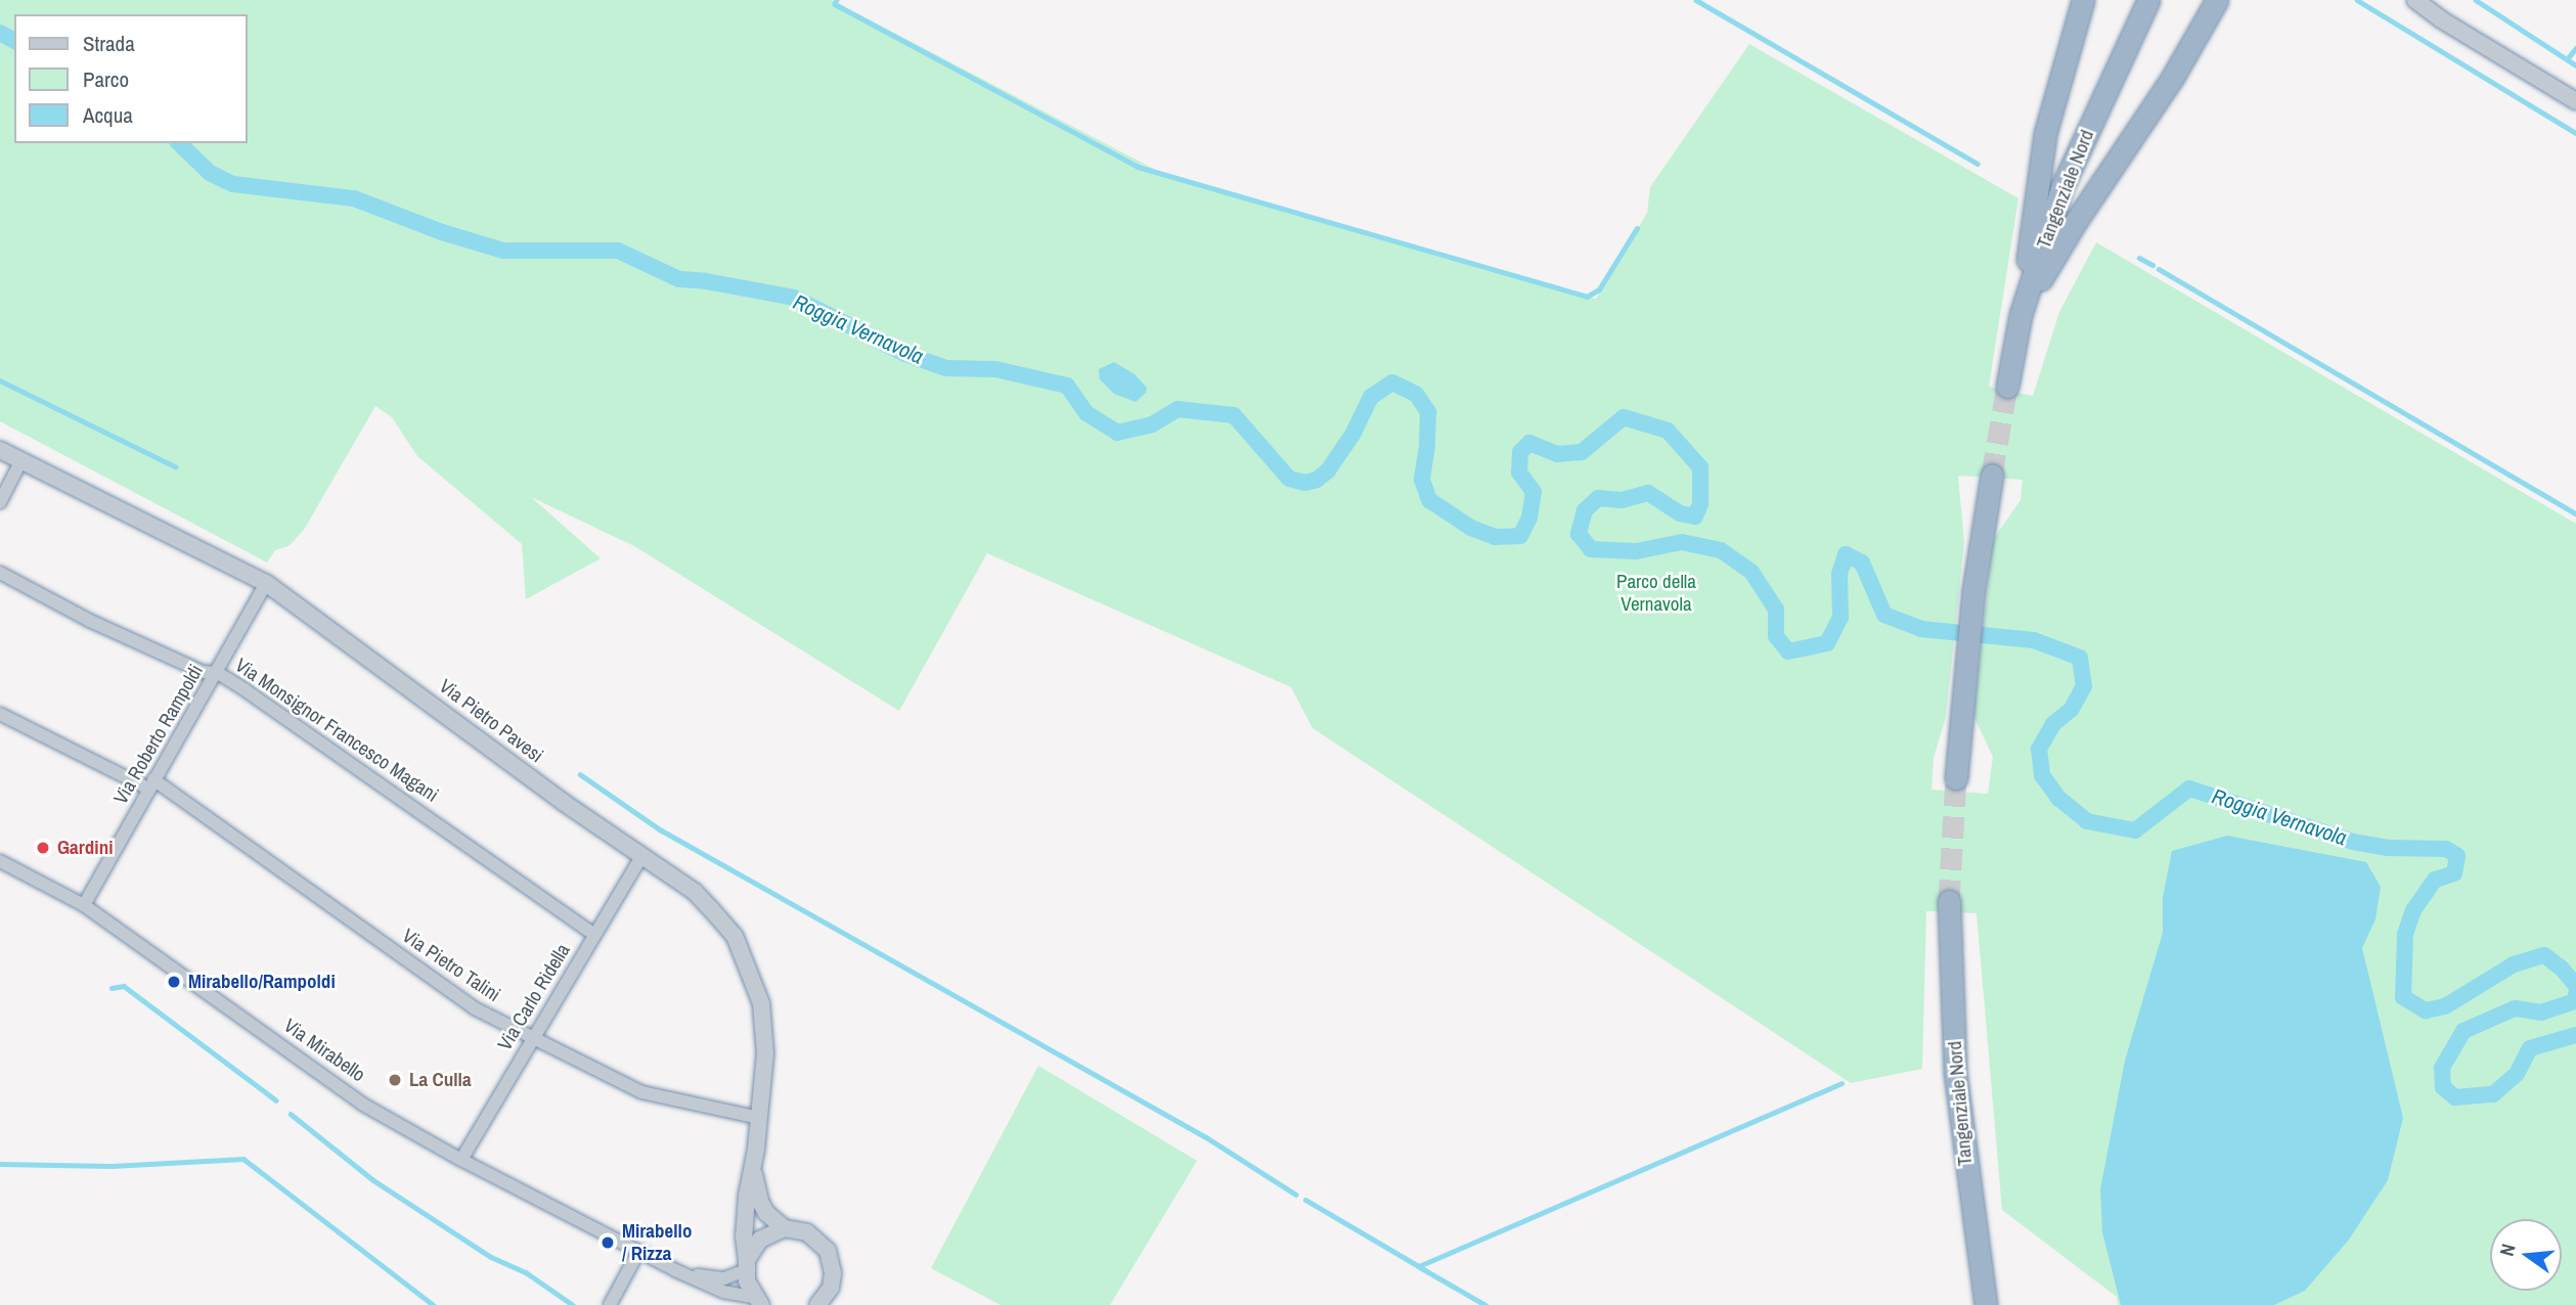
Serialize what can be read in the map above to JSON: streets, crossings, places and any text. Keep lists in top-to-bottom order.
{
  "streets": {
    "highway": ["Tangenziale Nord"],
    "street": [
      "Via Pietro Pavesi",
      "Via Monsignor Francesco Magani",
      "Via Roberto Rampoldi",
      "Via Pietro Talini",
      "Via Carlo Ridella",
      "Via Mirabello"
    ]
  },
  "crossings": [
    ["Via Pietro Pavesi", "Via Roberto Rampoldi"],
    ["Via Pietro Pavesi", "Via Pietro Talini"],
    ["Via Pietro Pavesi", "Via Carlo Ridella"],
    ["Via Pietro Pavesi", "Via Mirabello"],
    ["Via Monsignor Francesco Magani", "Via Roberto Rampoldi"],
    ["Via Monsignor Francesco Magani", "Via Carlo Ridella"],
    ["Via Roberto Rampoldi", "Via Pietro Talini"],
    ["Via Roberto Rampoldi", "Via Mirabello"],
    ["Via Pietro Talini", "Via Carlo Ridella"],
    ["Via Carlo Ridella", "Via Mirabello"]
  ],
  "water": ["Roggia Vernavola"],
  "parks": ["Parco della Vernavola"],
  "places": [
    "Gardini",
    "Mirabello/Rampoldi",
    "La Culla",
    "Mirabello / Rizza"
  ],
  "legend": ["Strada", "Parco", "Acqua"],
  "north": "left"
}
